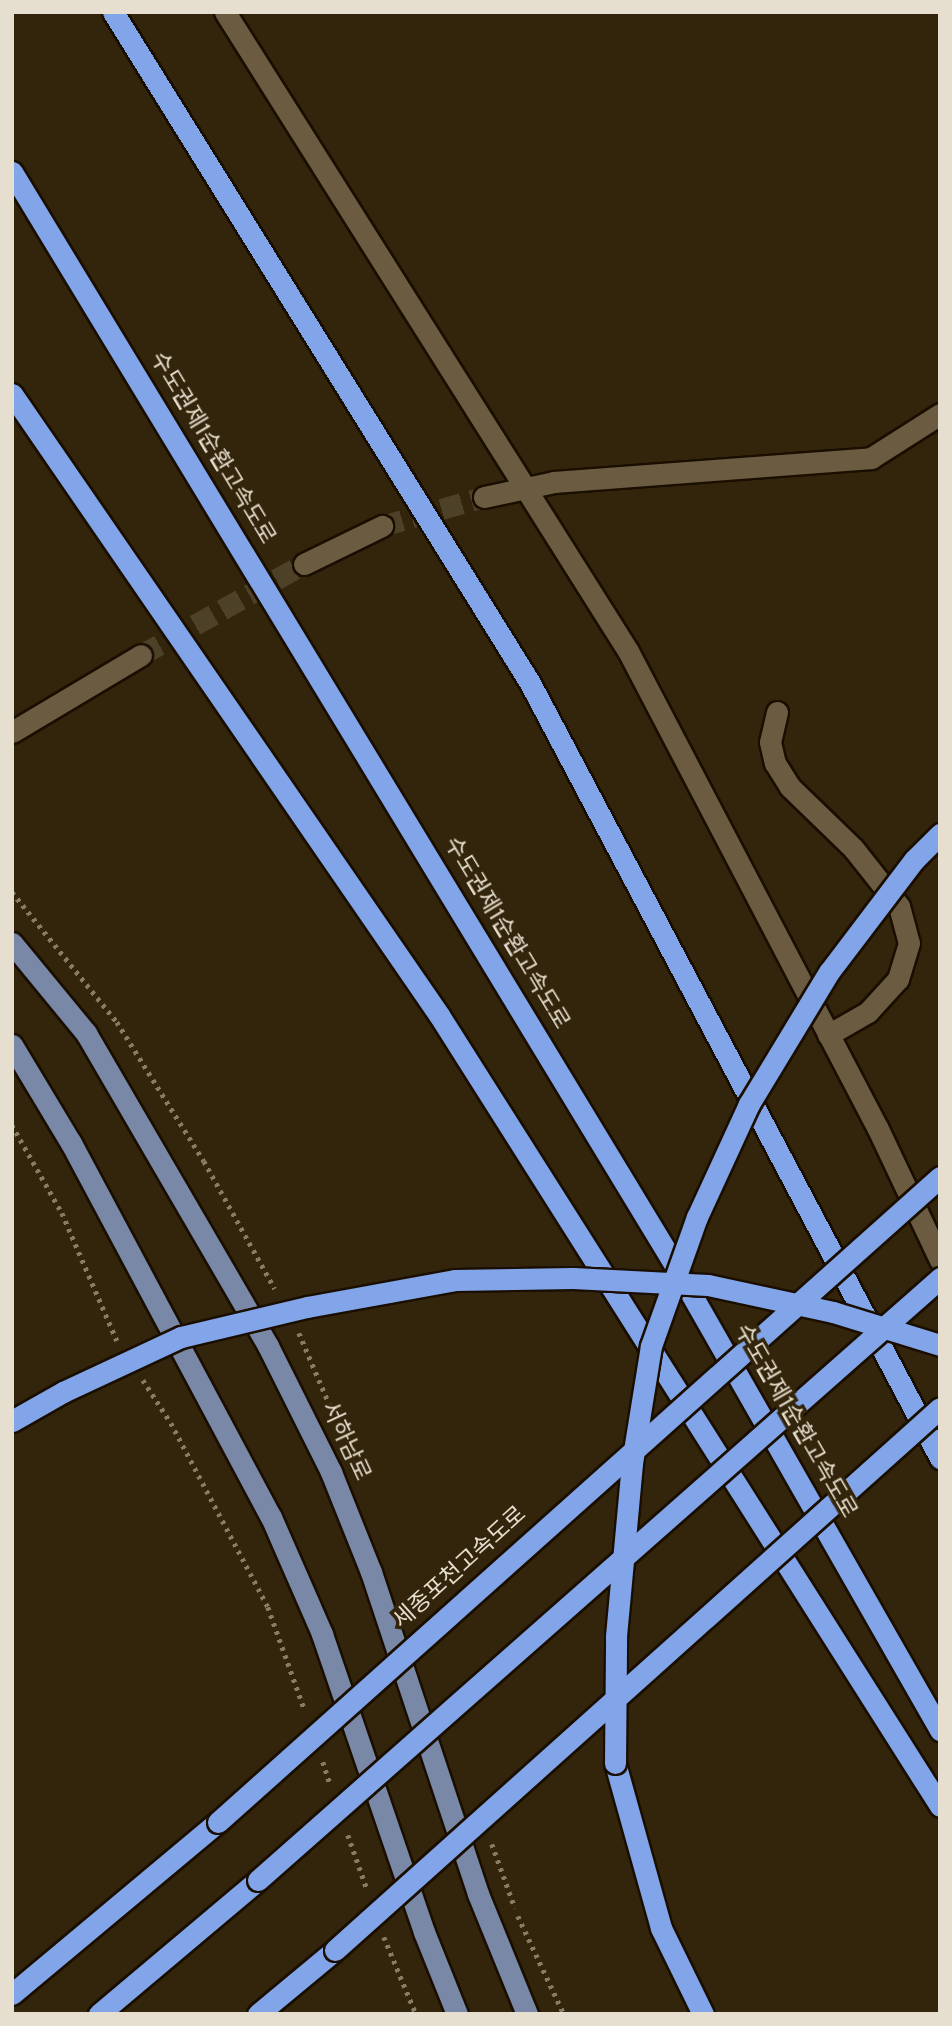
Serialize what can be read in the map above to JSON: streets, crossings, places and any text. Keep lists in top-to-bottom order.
{
  "streets": {
    "highway": ["수도권제1순환고속도로", "세종포천고속도로"],
    "main road": ["서하남로"]
  }
}
